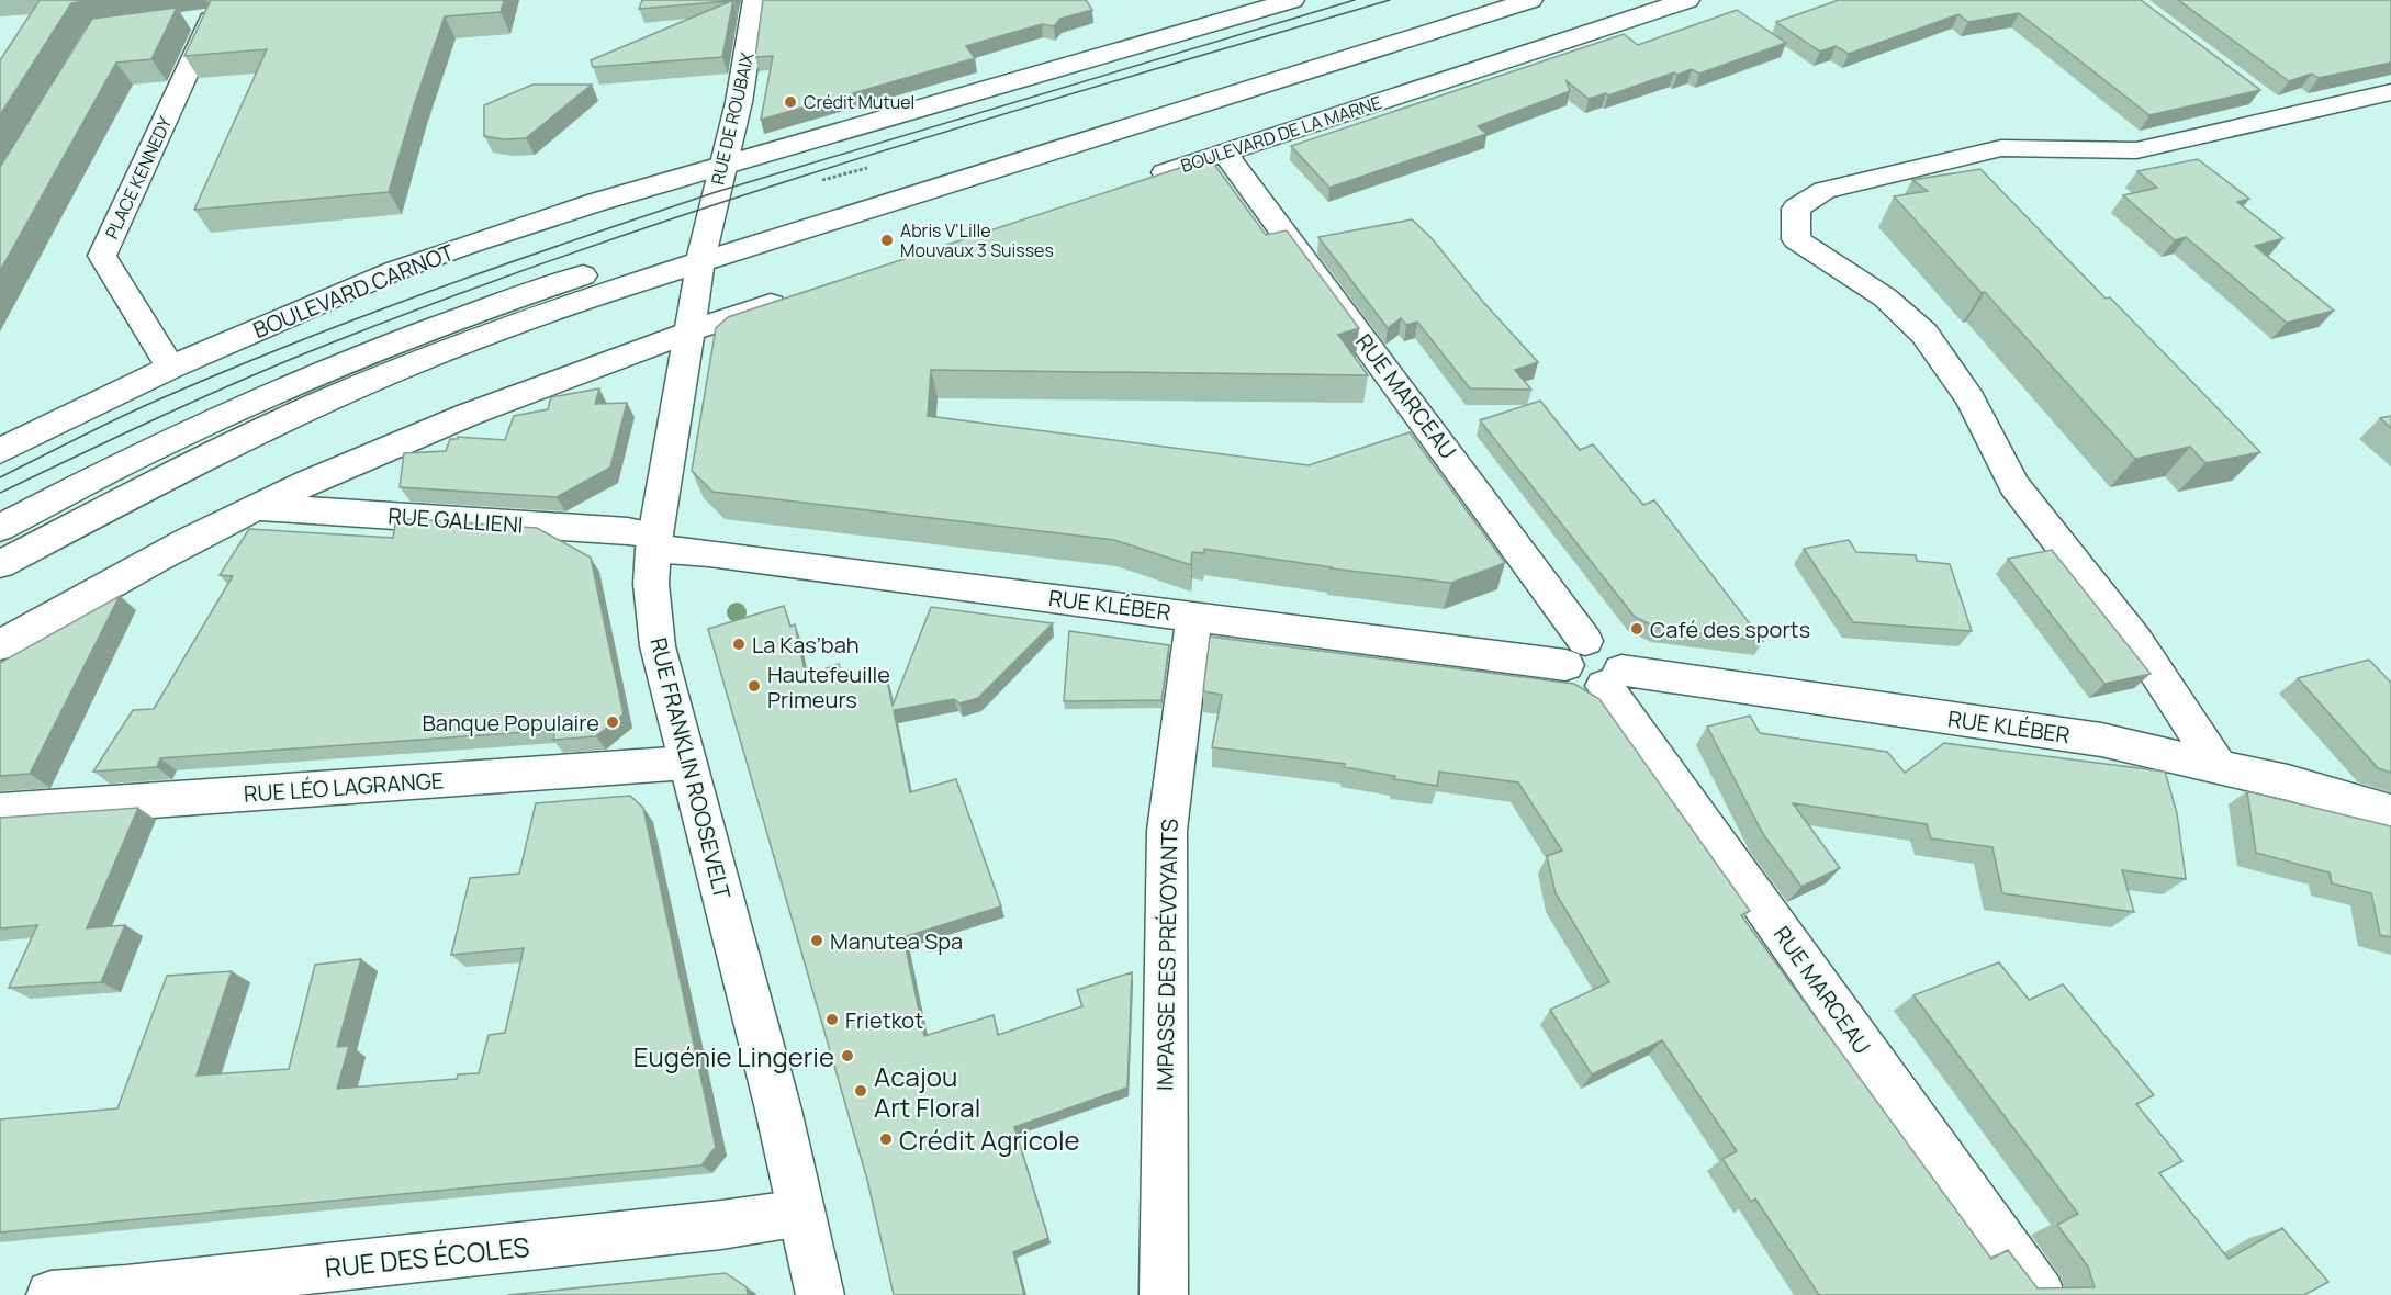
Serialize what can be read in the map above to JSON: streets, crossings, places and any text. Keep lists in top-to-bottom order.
{
  "streets": {
    "street": [
      "RUE DE ROUBAIX",
      "BOULEVARD DE LA MARNE",
      "PLACE KENNEDY",
      "BOULEVARD CARNOT",
      "RUE MARCEAU",
      "RUE GALLIENI",
      "RUE KLÉBER",
      "RUE FRANKLIN ROOSEVELT",
      "RUE LÉO LAGRANGE",
      "IMPASSE DES PRÉVOYANTS",
      "RUE DES ÉCOLES"
    ]
  },
  "crossings": [
    ["RUE DE ROUBAIX", "BOULEVARD CARNOT"],
    ["RUE DE ROUBAIX", "RUE FRANKLIN ROOSEVELT"],
    ["BOULEVARD DE LA MARNE", "RUE MARCEAU"],
    ["PLACE KENNEDY", "BOULEVARD CARNOT"],
    ["RUE MARCEAU", "RUE KLÉBER"],
    ["RUE GALLIENI", "RUE KLÉBER"],
    ["RUE GALLIENI", "RUE FRANKLIN ROOSEVELT"],
    ["RUE KLÉBER", "RUE FRANKLIN ROOSEVELT"],
    ["RUE KLÉBER", "IMPASSE DES PRÉVOYANTS"],
    ["RUE FRANKLIN ROOSEVELT", "RUE LÉO LAGRANGE"],
    ["RUE FRANKLIN ROOSEVELT", "RUE DES ÉCOLES"]
  ],
  "places": [
    "Crédit Mutuel",
    "Abris V'Lille Mouvaux 3 Suisses",
    "Café des sports",
    "La Kas’bah",
    "Hautefeuille Primeurs",
    "Banque Populaire",
    "Manutea Spa",
    "Frietkot",
    "Eugénie Lingerie",
    "Acajou Art Floral",
    "Crédit Agricole"
  ]
}
